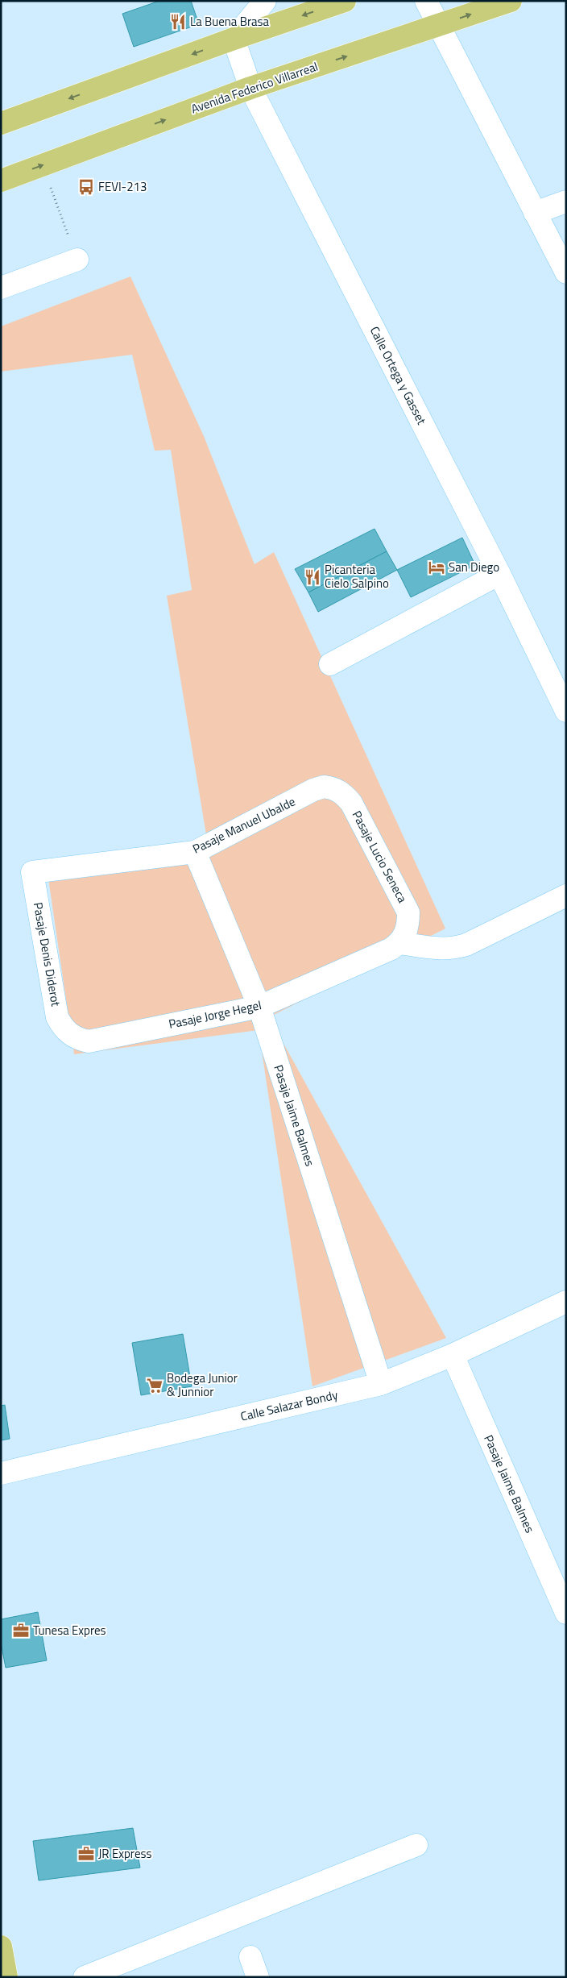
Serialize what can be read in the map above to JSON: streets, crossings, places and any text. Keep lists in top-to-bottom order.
{
  "streets": {
    "main road": ["Avenida Federico Villarreal"],
    "street": [
      "Calle Ortega y Gasset",
      "Pasaje Manuel Ubalde",
      "Pasaje Lucio Seneca",
      "Pasaje Denis Diderot",
      "Pasaje Jorge Hegel",
      "Pasaje Jaime Balmes",
      "Calle Salazar Bondy"
    ]
  },
  "crossings": [
    ["Avenida Federico Villarreal", "Calle Ortega y Gasset"],
    ["Pasaje Manuel Ubalde", "Pasaje Lucio Seneca"],
    ["Pasaje Manuel Ubalde", "Pasaje Denis Diderot"],
    ["Pasaje Manuel Ubalde", "Pasaje Jaime Balmes"],
    ["Pasaje Lucio Seneca", "Pasaje Jorge Hegel"],
    ["Pasaje Denis Diderot", "Pasaje Jorge Hegel"],
    ["Pasaje Jorge Hegel", "Pasaje Jaime Balmes"],
    ["Pasaje Jaime Balmes", "Calle Salazar Bondy"]
  ],
  "places": {
    "restaurant": ["La Buena Brasa", "Picanteria Cielo Salpino"],
    "bus stop": ["FEVI-213"],
    "hotel": ["San Diego"],
    "supermarket": ["Bodega Junior & Junnior"],
    "office": ["Tunesa Expres", "JR Express"]
  }
}
